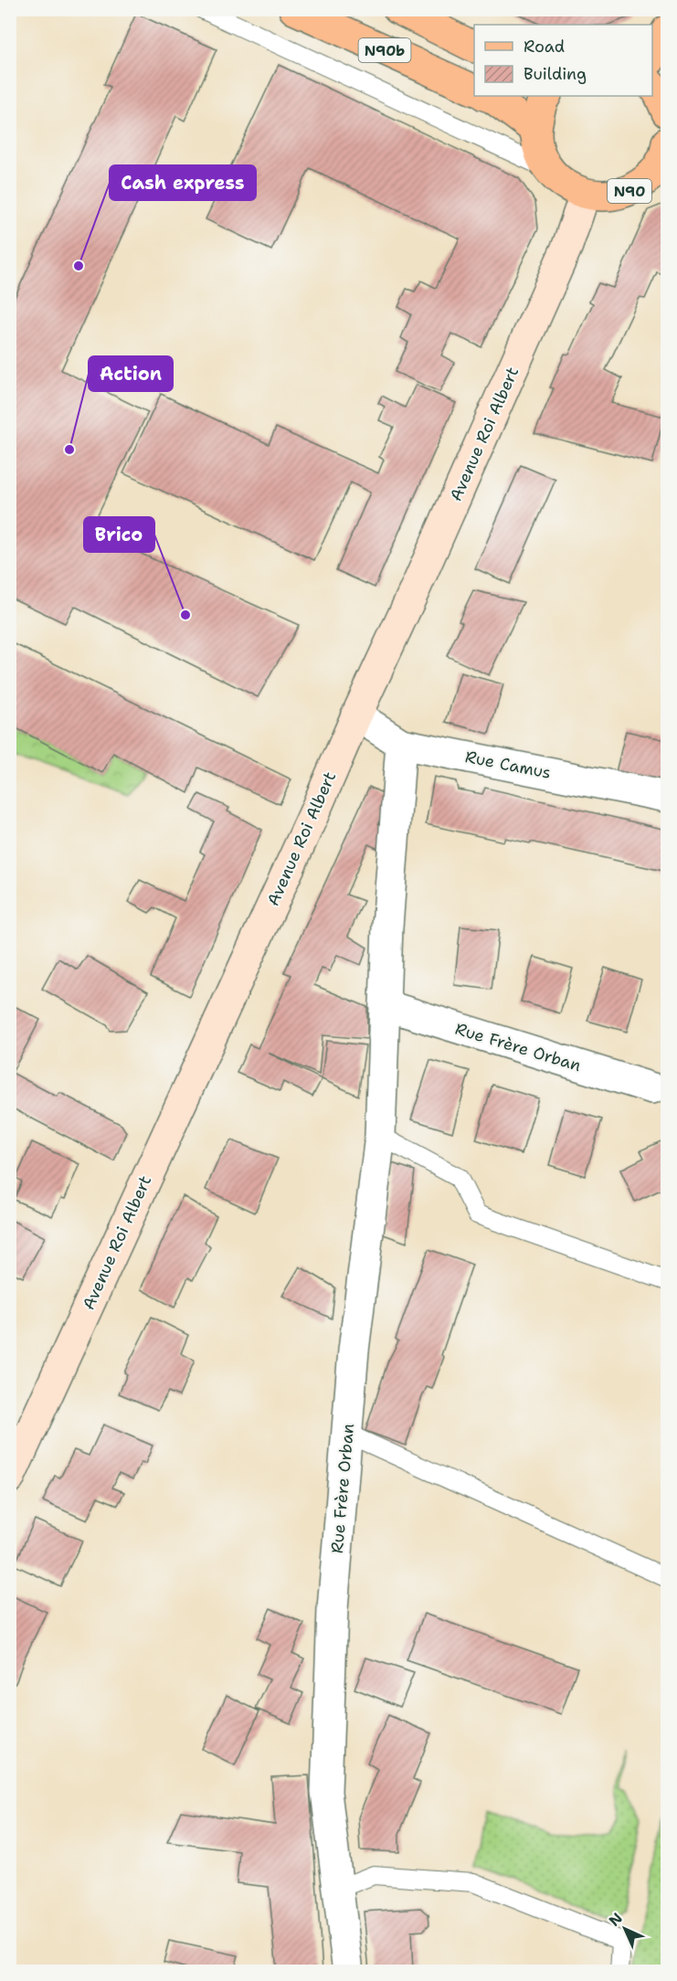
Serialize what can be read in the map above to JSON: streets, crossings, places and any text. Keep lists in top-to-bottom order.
{
  "streets": {
    "main road": ["N90b", "N90", "Avenue Roi Albert"],
    "street": ["Rue Camus", "Rue Frère Orban"]
  },
  "crossings": [
    ["N90", "Avenue Roi Albert"],
    ["Avenue Roi Albert", "Rue Camus"],
    ["Rue Camus", "Rue Frère Orban"]
  ],
  "places": ["Cash express", "Action", "Brico"],
  "legend": ["Road", "Building"],
  "north": "top left"
}
